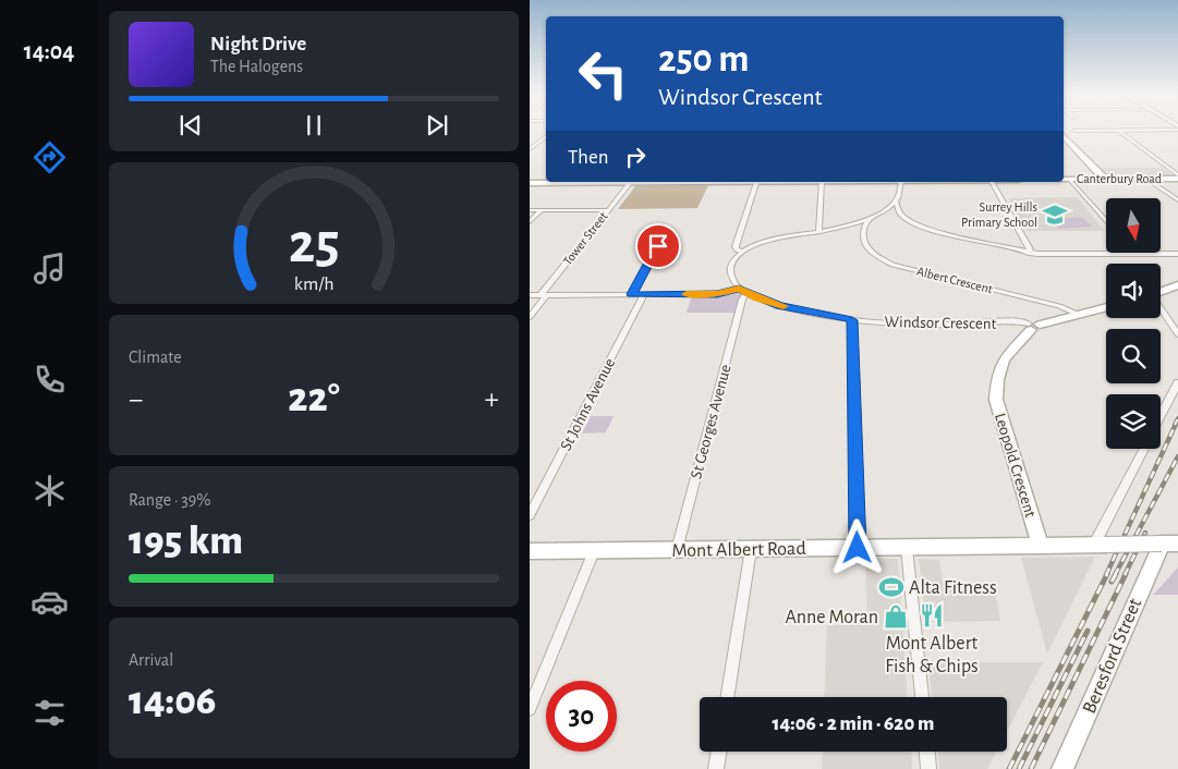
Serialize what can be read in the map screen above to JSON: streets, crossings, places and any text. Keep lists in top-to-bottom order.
{
  "streets": {
    "main road": ["Canterbury Road"],
    "street": [
      "Tower Street",
      "Albert Crescent",
      "Windsor Crescent",
      "St Johns Avenue",
      "St Georges Avenue",
      "Leopold Crescent",
      "Mont Albert Road",
      "Beresford Street"
    ]
  },
  "crossings": [
    ["Albert Crescent", "Windsor Crescent"],
    ["Windsor Crescent", "St Georges Avenue"],
    ["Windsor Crescent", "Leopold Crescent"],
    ["St Georges Avenue", "Mont Albert Road"],
    ["Leopold Crescent", "Mont Albert Road"],
    ["Mont Albert Road", "Beresford Street"]
  ],
  "places": {
    "school or university": ["Surrey Hills Primary School"],
    "sports": ["Alta Fitness"],
    "restaurant": ["Mont Albert Fish & Chips"],
    "shop": ["Anne Moran"]
  },
  "north": "bottom",
  "page": {
    "tabs": "14:04",
    "turn": ["250 m", "Windsor Crescent"],
    "song": ["Night Drive", "The Halogens"],
    "then": "Then",
    "tile": [
      "Climate",
      ["Range · 39%", "195 km"],
      ["Arrival", "14:06"]
    ],
    "heat": ["−", "22°", "+"],
    "limit": "30",
    "trip": "14:06 · 2 min · 620 m",
    "gauge": ["25", "km/h"]
  }
}
